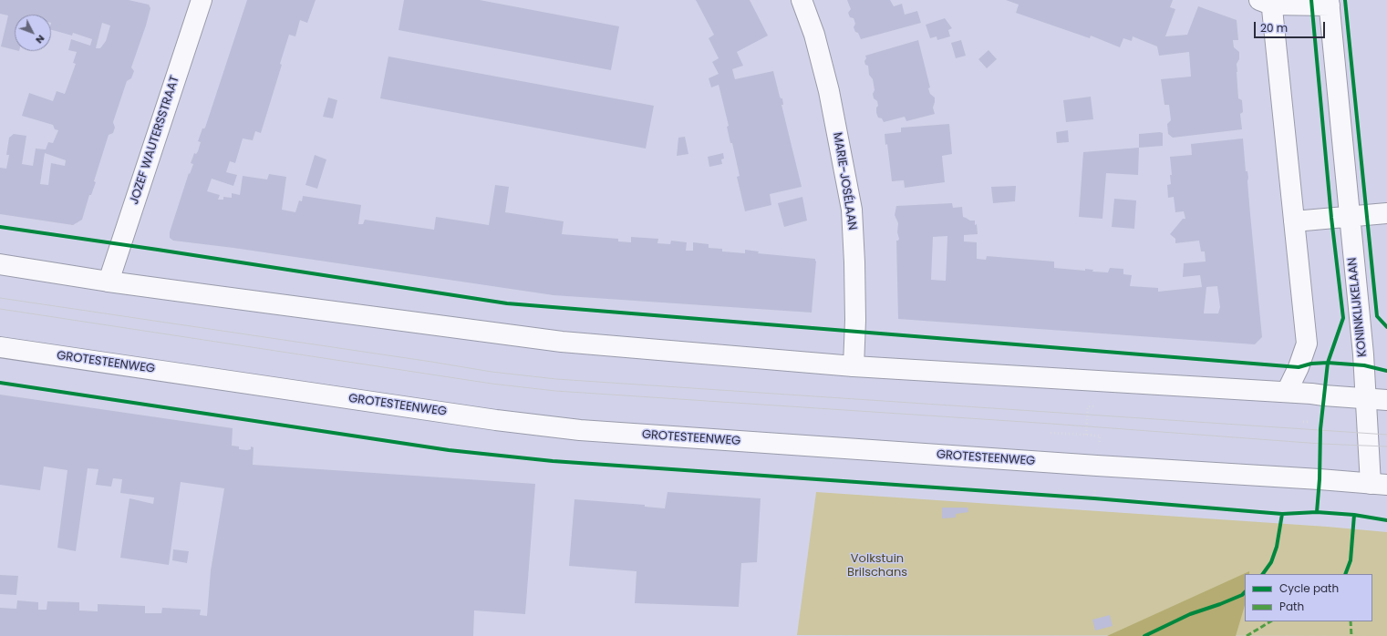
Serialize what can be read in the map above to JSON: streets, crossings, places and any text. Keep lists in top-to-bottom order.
{
  "streets": {
    "main road": [
      "JOZEF WAUTERSSTRAAT",
      "MARIE-JOSÉLAAN",
      "KONINKLIJKELAAN",
      "GROTESTEENWEG"
    ]
  },
  "crossings": [
    ["KONINKLIJKELAAN", "GROTESTEENWEG"]
  ],
  "parks": ["Volkstuin Brilschans"],
  "legend": ["Cycle path", "Path"],
  "scale_bar": "20 m",
  "north": "bottom right"
}
